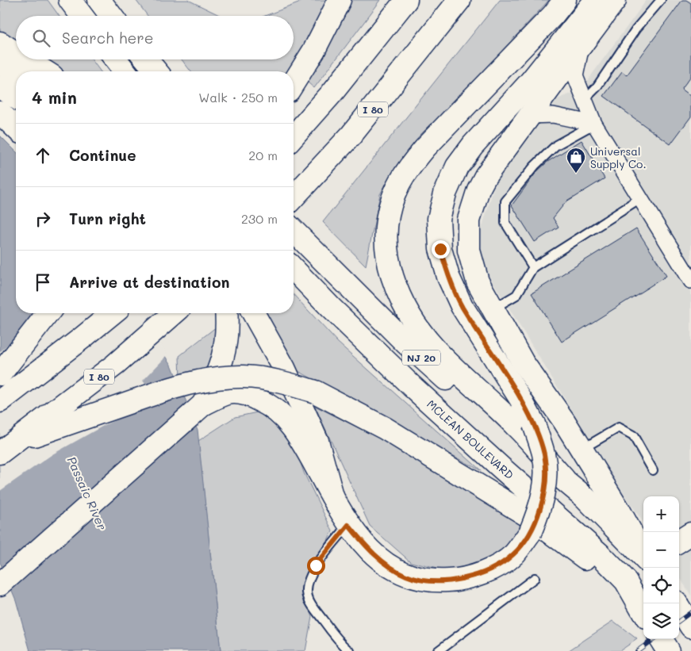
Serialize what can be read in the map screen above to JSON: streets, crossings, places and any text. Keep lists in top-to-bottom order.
{
  "streets": {
    "main road": ["I 80", "NJ 20", "MCLEAN BOULEVARD"]
  },
  "water": ["Passaic River"],
  "places": {
    "shop": ["Universal Supply Co."]
  },
  "page": {
    "search": "Search here",
    "heading": ["4 min", "Walk · 250 m"],
    "list": [
      ["Continue", "20 m"],
      ["Turn right", "230 m"],
      "Arrive at destination"
    ],
    "map_buttons": ["+", "−"]
  }
}
